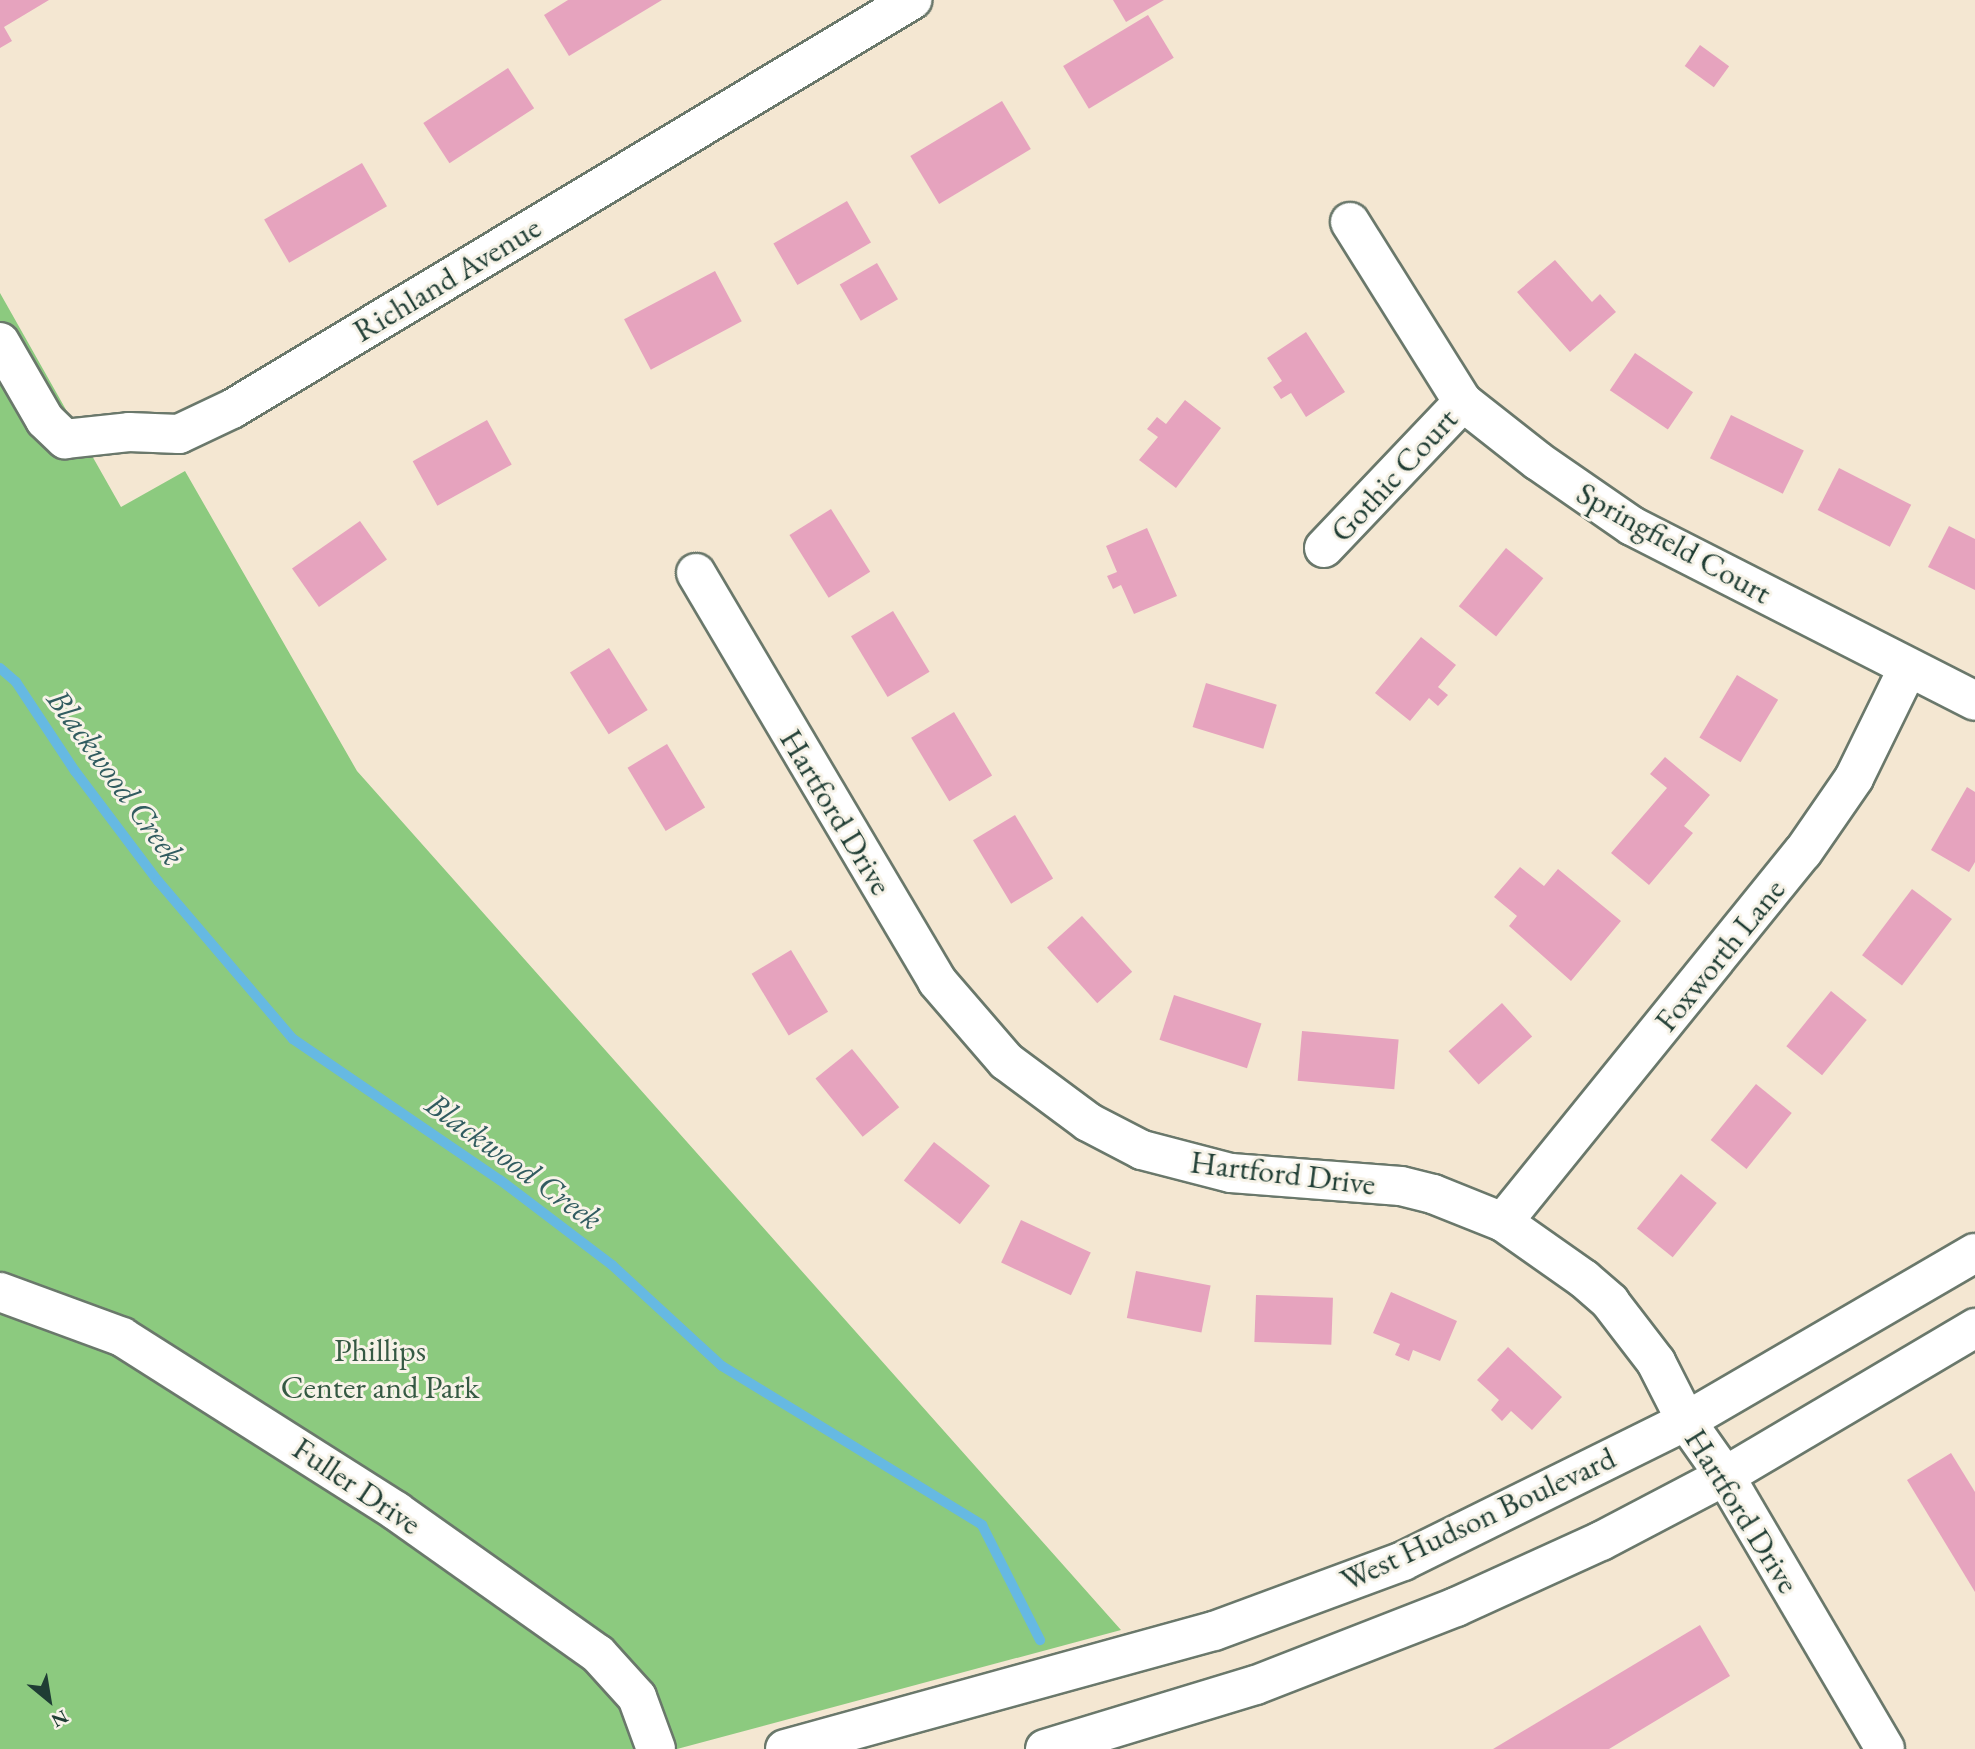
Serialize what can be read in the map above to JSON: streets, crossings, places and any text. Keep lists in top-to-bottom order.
{
  "streets": {
    "street": [
      "Richland Avenue",
      "Gothic Court",
      "Springfield Court",
      "Hartford Drive",
      "Foxworth Lane",
      "Fuller Drive",
      "West Hudson Boulevard"
    ]
  },
  "crossings": [
    ["Gothic Court", "Springfield Court"],
    ["Springfield Court", "Foxworth Lane"],
    ["Hartford Drive", "Foxworth Lane"],
    ["Hartford Drive", "West Hudson Boulevard"]
  ],
  "water": ["Blackwood Creek"],
  "parks": ["Phillips Center and Park"],
  "north": "bottom right"
}
